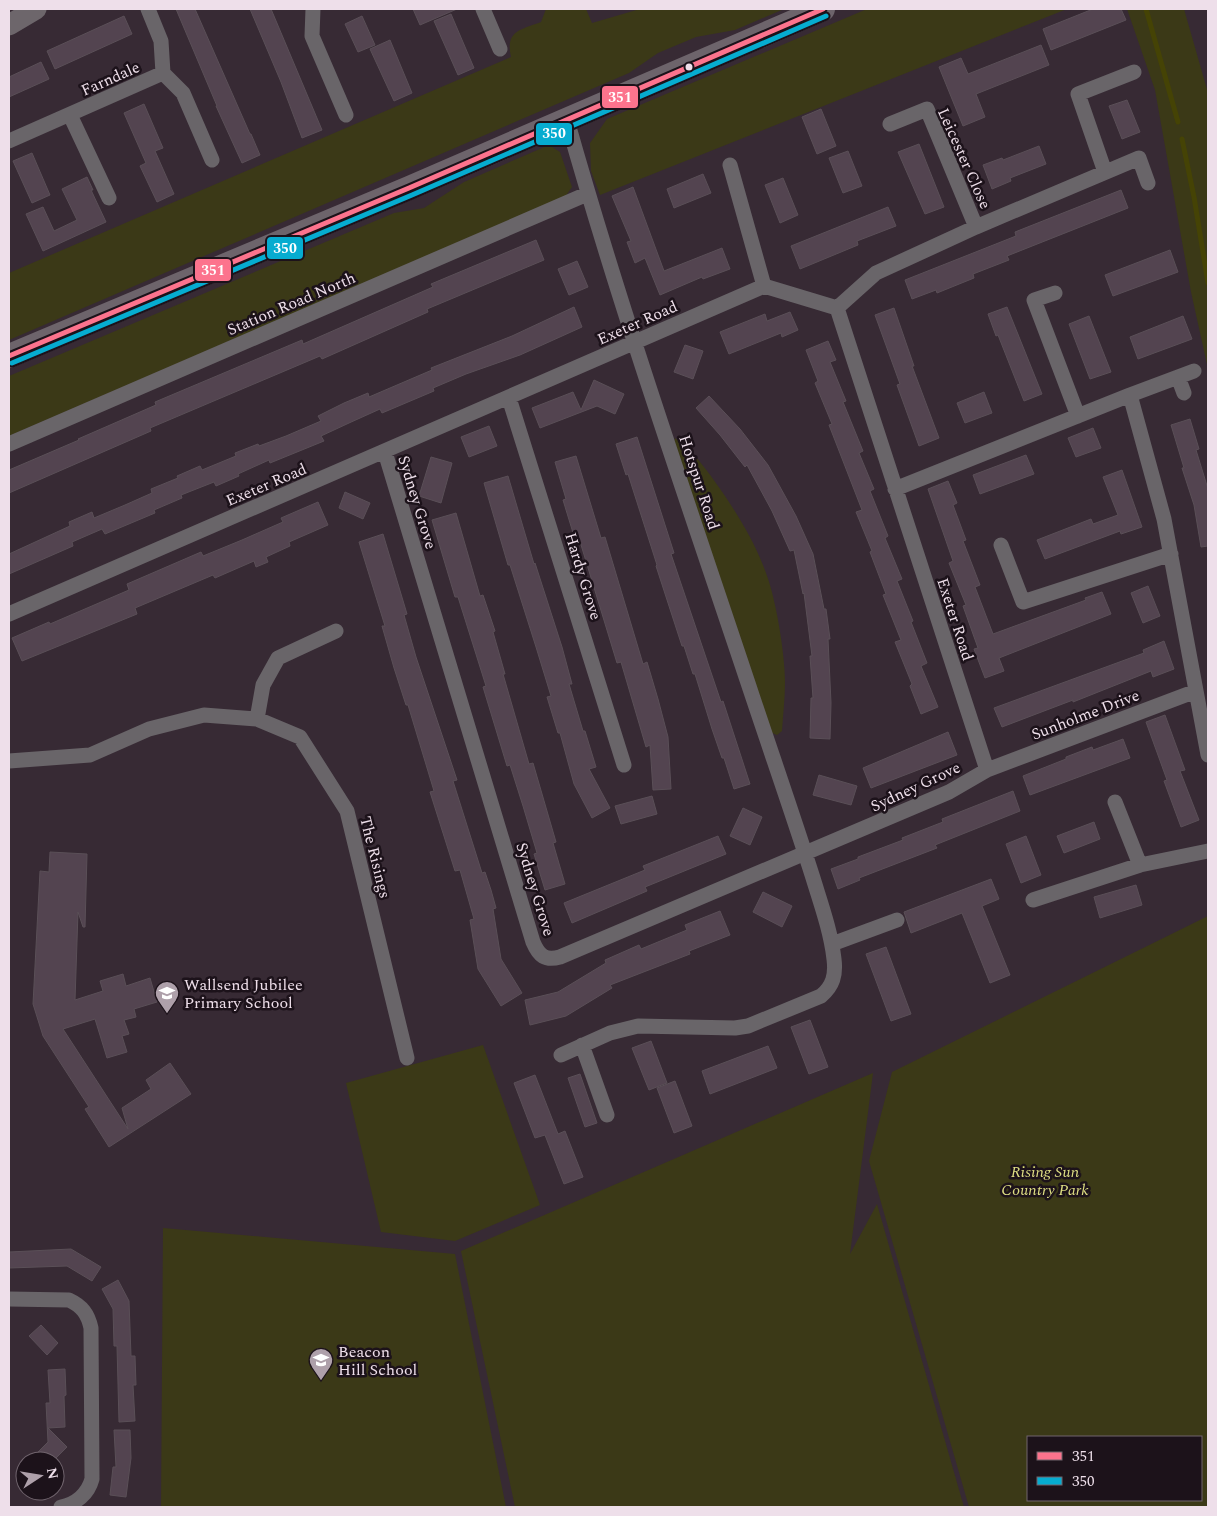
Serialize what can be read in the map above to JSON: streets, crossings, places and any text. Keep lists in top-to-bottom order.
{
  "streets": {
    "street": [
      "Farndale",
      "Leicester Close",
      "Station Road North",
      "Exeter Road",
      "Hotspur Road",
      "Sydney Grove",
      "Hardy Grove",
      "Sunholme Drive",
      "The Risings"
    ]
  },
  "crossings": [
    ["Leicester Close", "Exeter Road"],
    ["Station Road North", "Hotspur Road"],
    ["Exeter Road", "Hotspur Road"],
    ["Exeter Road", "Sydney Grove"],
    ["Exeter Road", "Hardy Grove"],
    ["Exeter Road", "Sunholme Drive"],
    ["Hotspur Road", "Sydney Grove"],
    ["Sydney Grove", "Sunholme Drive"]
  ],
  "parks": ["Rising Sun Country Park"],
  "places": {
    "school or university": ["Wallsend Jubilee Primary School", "Beacon Hill School"]
  },
  "lines": ["transit line 351", "transit line 350"],
  "legend": ["351", "350"],
  "north": "right"
}
